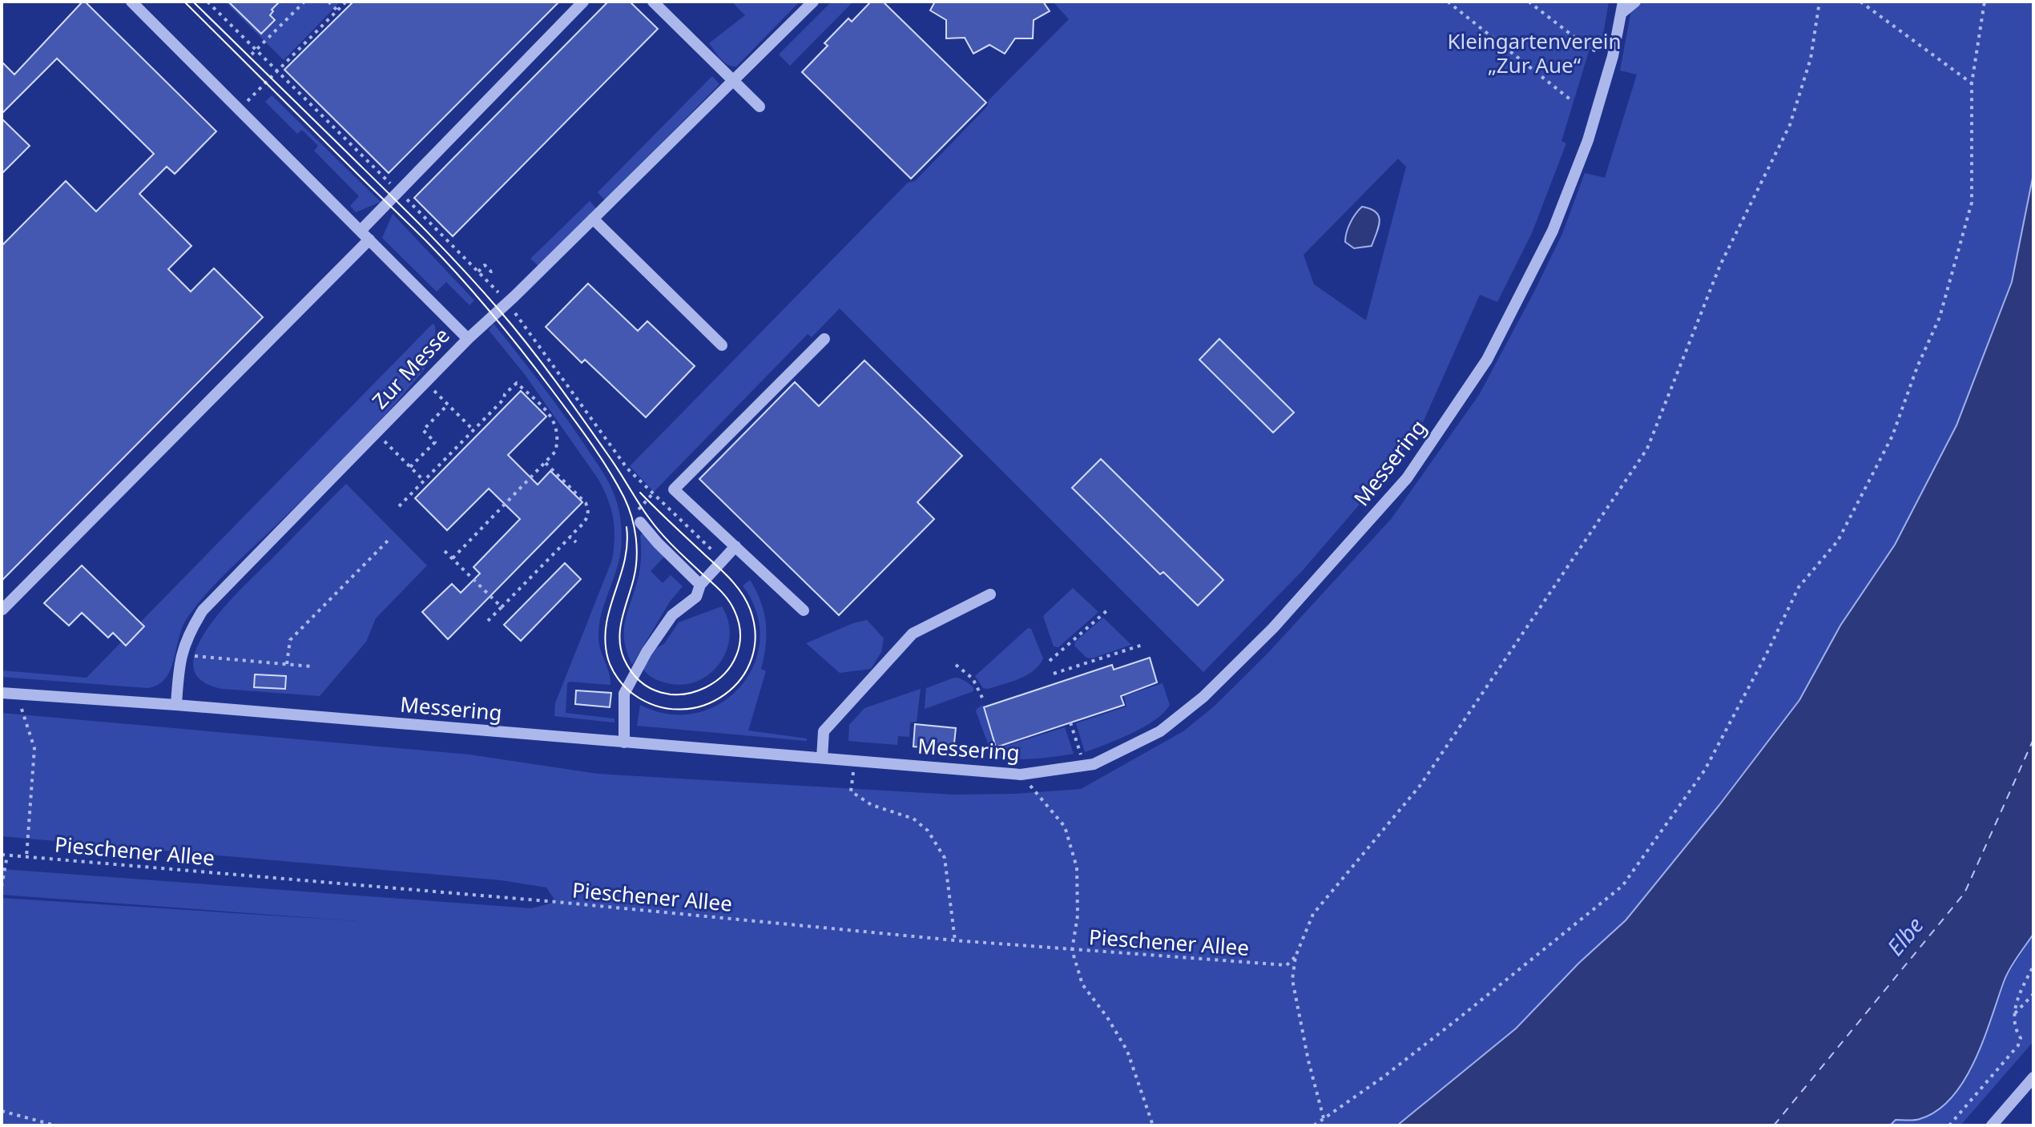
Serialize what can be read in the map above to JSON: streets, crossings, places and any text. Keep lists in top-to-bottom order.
{
  "streets": {
    "street": ["Zur Messe", "Messering"],
    "path": ["Pieschener Allee"]
  },
  "crossings": [
    ["Zur Messe", "Messering"]
  ],
  "water": ["Elbe"],
  "parks": ["Kleingartenverein „Zur Aue“"]
}
